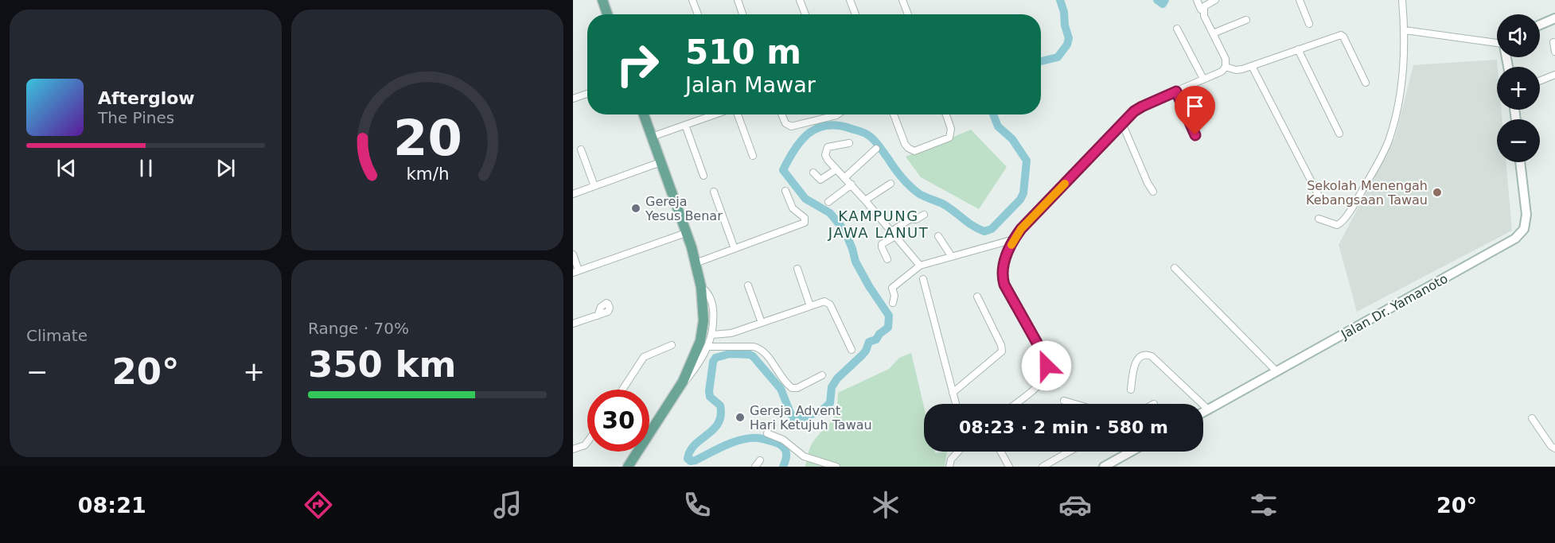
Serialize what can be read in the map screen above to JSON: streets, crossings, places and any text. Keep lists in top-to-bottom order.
{
  "streets": {
    "street": ["Jalan Dr. Yamanoto"]
  },
  "districts": ["KAMPUNG JAWA LANUT"],
  "places": ["Sekolah Menengah Kebangsaan Tawau", "Gereja Yesus Benar", "Gereja Advent Hari Ketujuh Tawau"],
  "page": {
    "map_buttons": ["+", "−"],
    "turn": ["510 m", "Jalan Mawar"],
    "song": ["Afterglow", "The Pines"],
    "tile": [
      "Climate",
      ["Range · 70%", "350 km"]
    ],
    "heat": ["−", "20°", "+"],
    "limit": "30",
    "trip": "08:23 · 2 min · 580 m",
    "tabs": ["08:21", "20°"],
    "gauge": ["20", "km/h"]
  }
}
